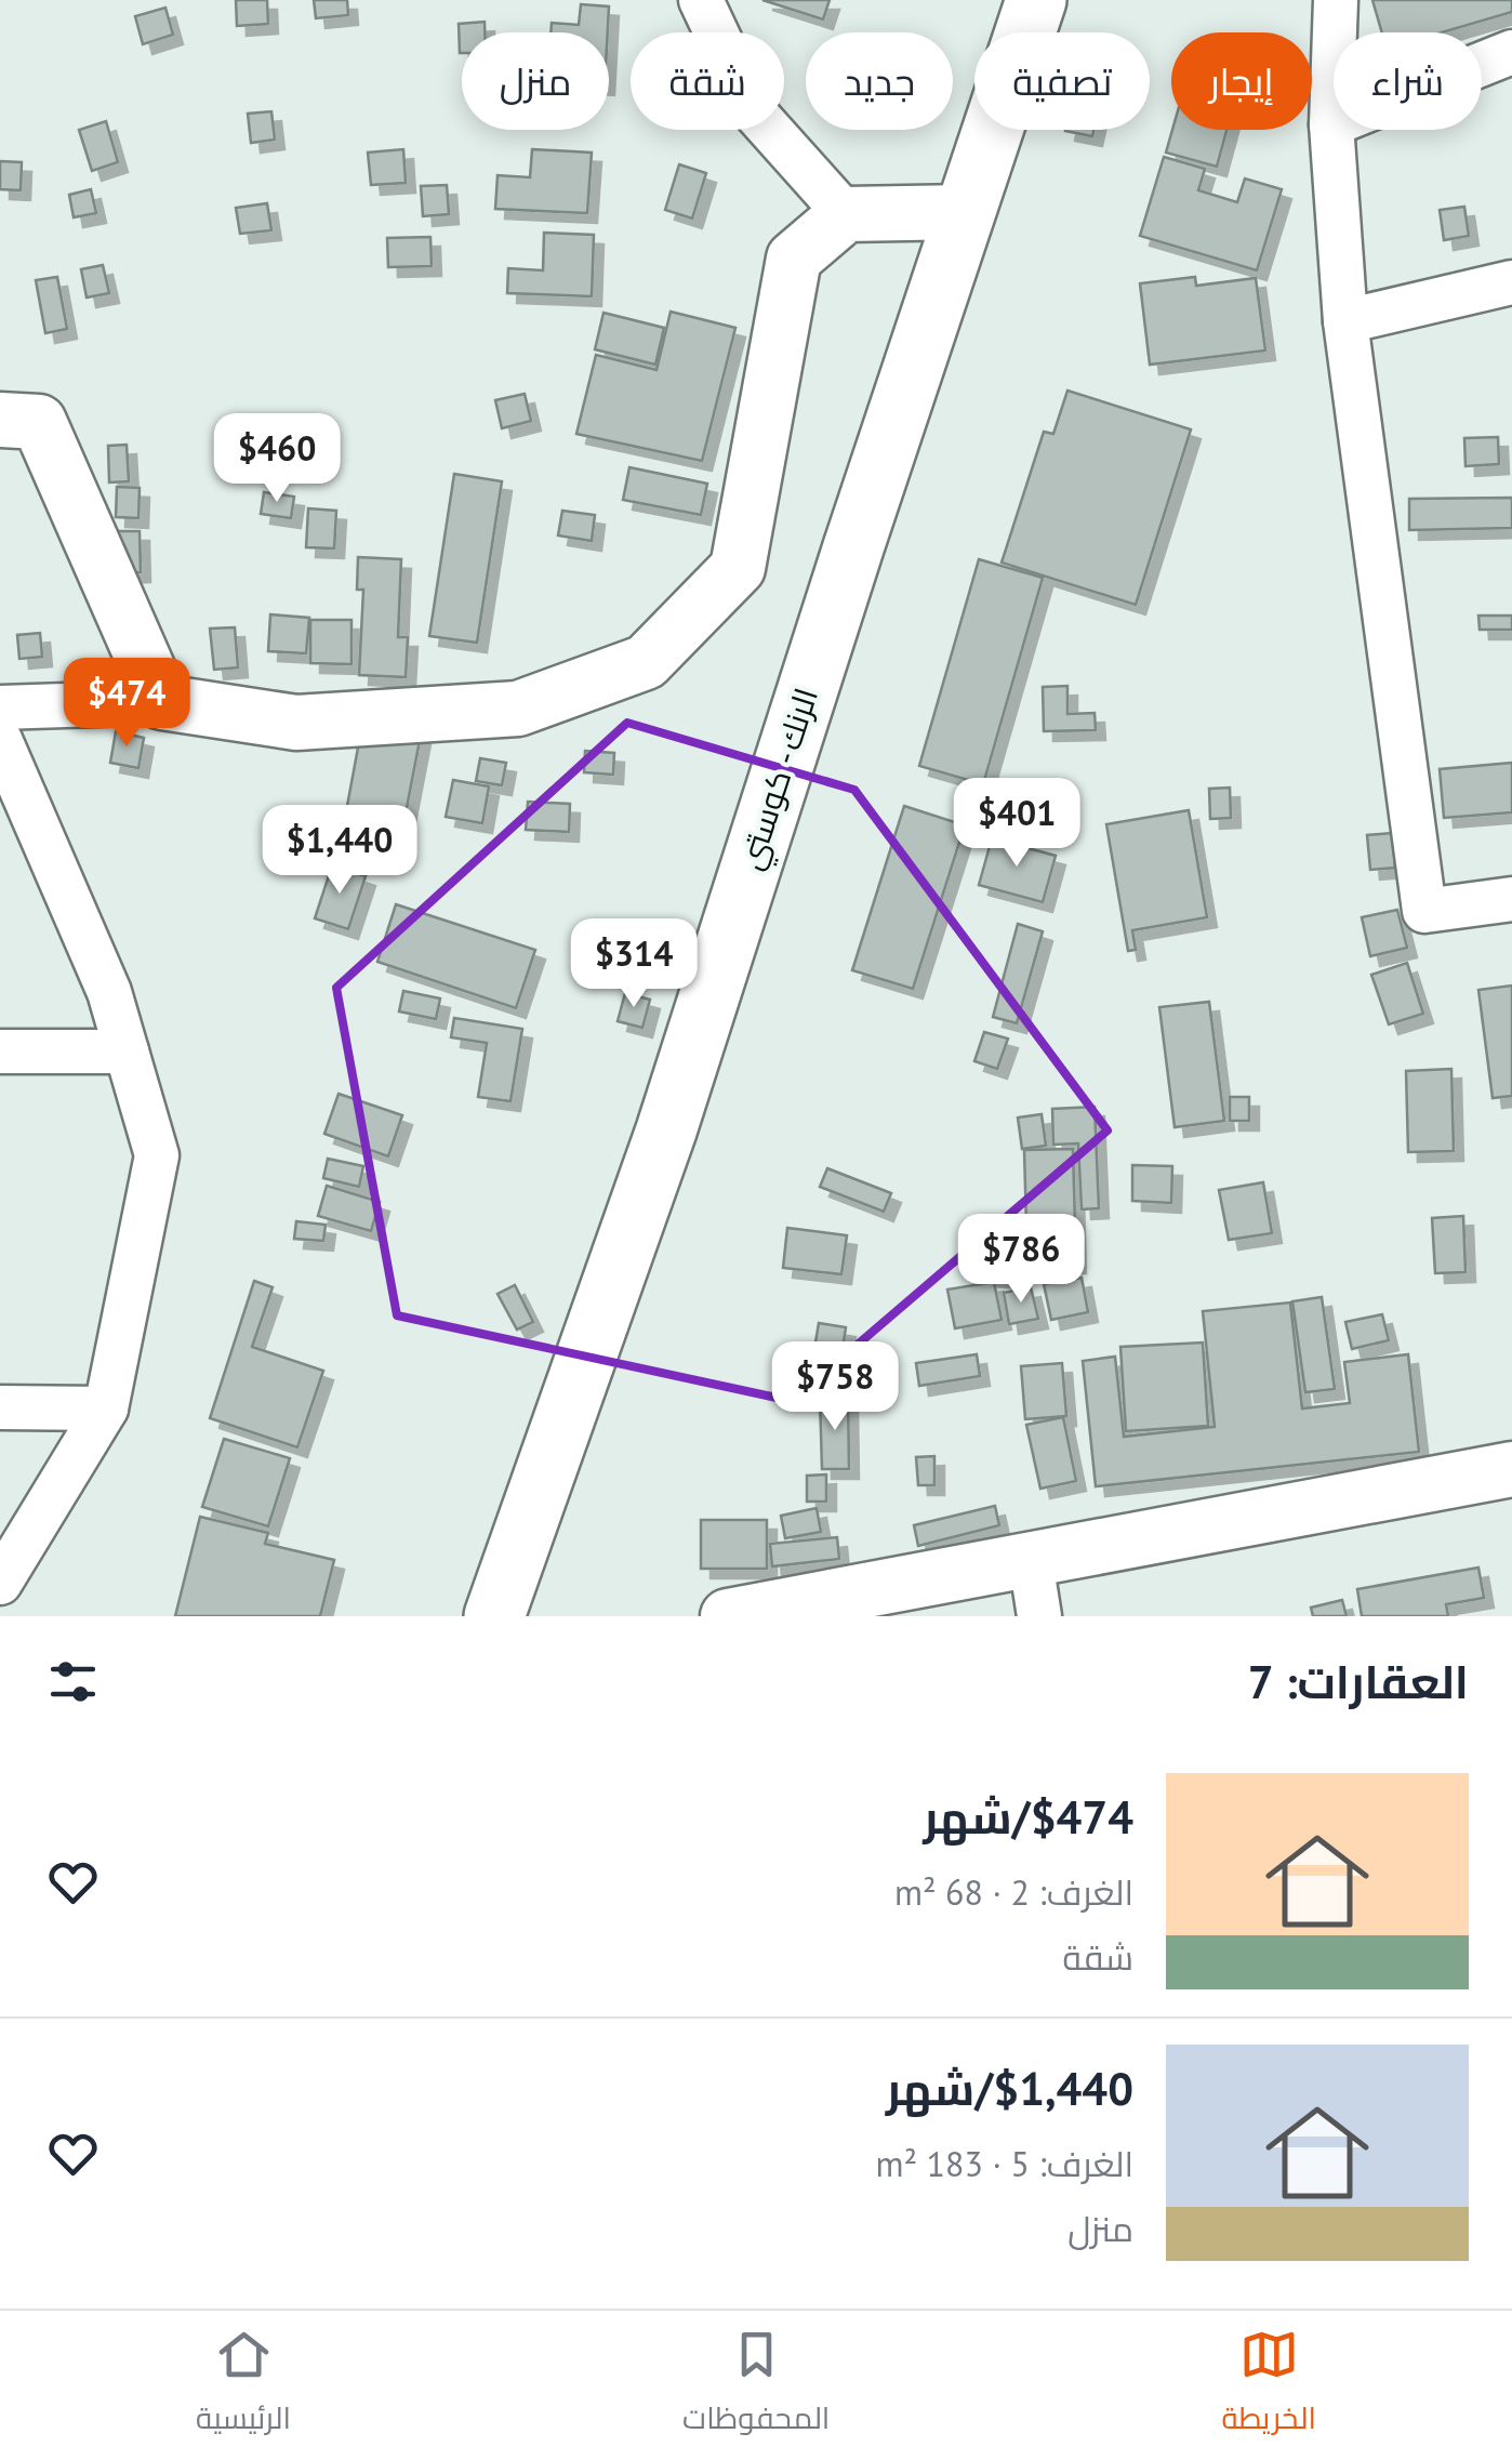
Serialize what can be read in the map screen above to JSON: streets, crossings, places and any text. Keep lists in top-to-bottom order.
{
  "streets": {
    "main road": ["الرنك - كوستي"]
  },
  "page": {
    "chip": [
      "شراء",
      "إيجار",
      "تصفية",
      "جديد",
      "شقة",
      "منزل"
    ],
    "price": [
      "$460",
      "$474",
      "$401",
      "$1,440",
      "$314",
      "$786",
      "$758"
    ],
    "heading": "العقارات: 7",
    "list": [
      {
        "name": "$474/شهر",
        "note": "الغرف: 2 · 68 m² · شقة"
      },
      {
        "name": "$1,440/شهر",
        "note": "الغرف: 5 · 183 m² · منزل"
      }
    ],
    "tabs": ["الخريطة", "المحفوظات", "الرئيسية"]
  }
}
